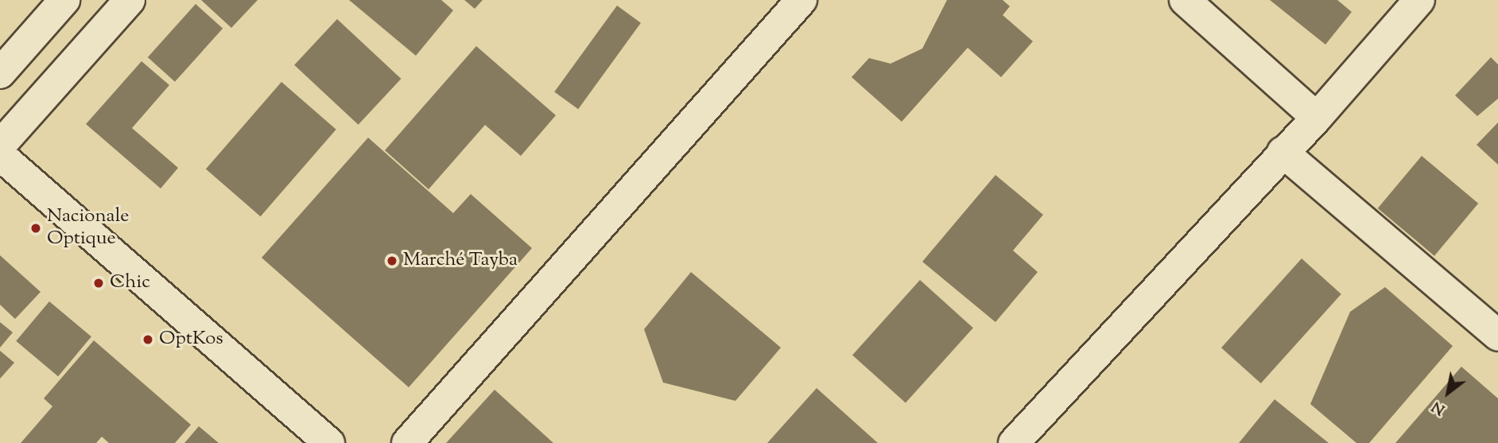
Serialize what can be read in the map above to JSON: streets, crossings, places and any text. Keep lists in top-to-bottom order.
{
  "places": [
    "Nacionale Optique",
    "Marché Tayba",
    "Chic",
    "OptKos"
  ],
  "north": "bottom left"
}
